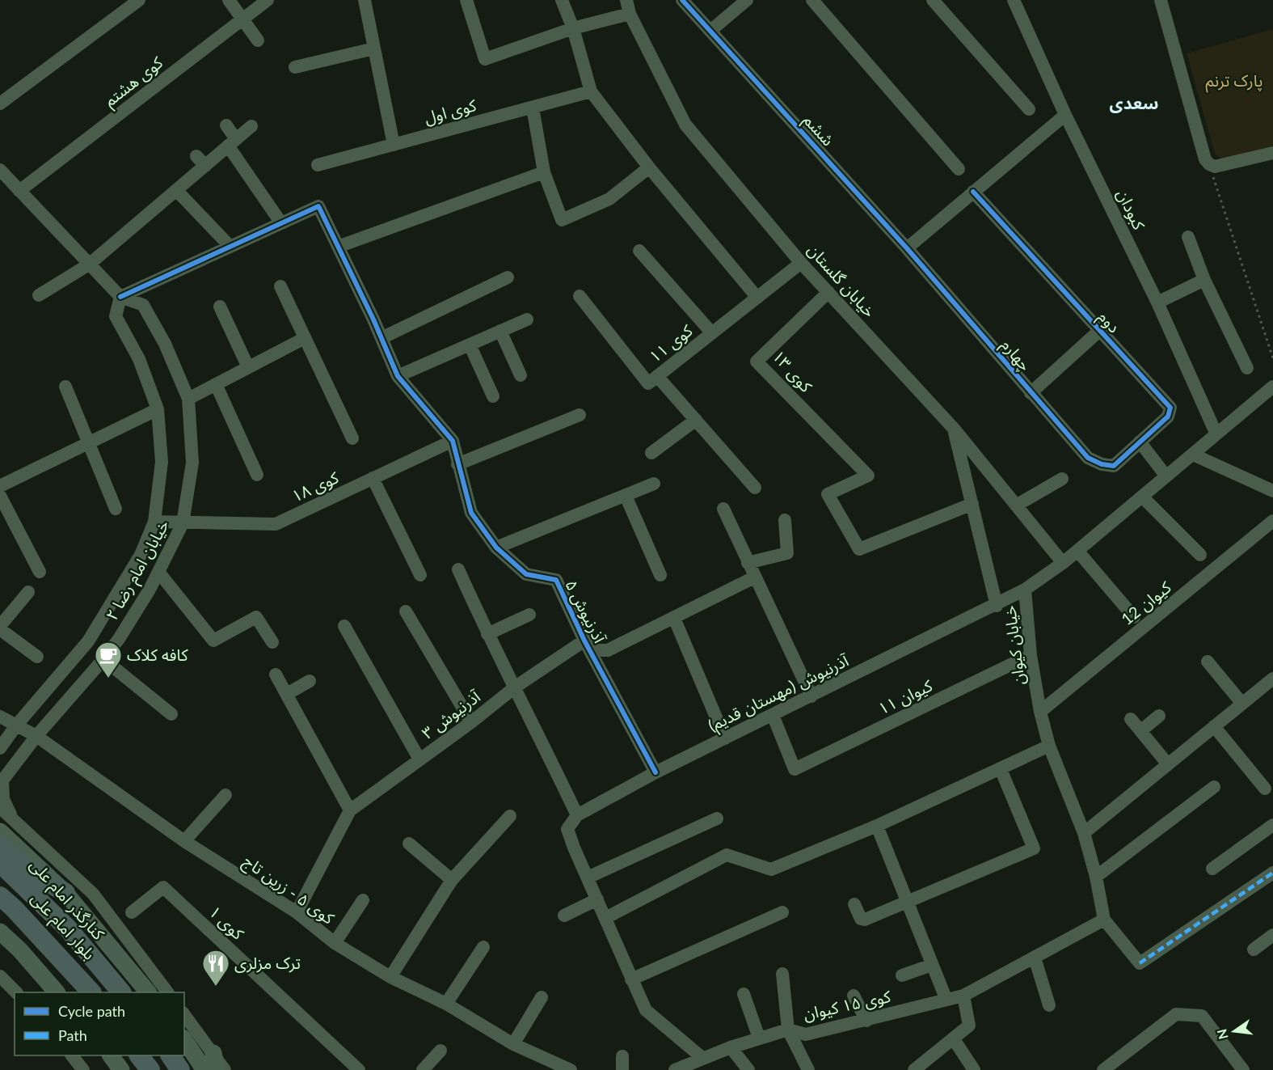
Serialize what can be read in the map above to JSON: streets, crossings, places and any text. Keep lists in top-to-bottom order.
{
  "streets": {
    "highway": ["بلوار امام علی"],
    "main road": ["کنارگذر امام علی"],
    "street": [
      "کوی هشتم",
      "کوی اول",
      "ششم",
      "کبودان",
      "خیابان گلستان",
      "دوم",
      "کوی ۱۱",
      "چهارم",
      "کوی ۱۳",
      "کوی ۱۸",
      "خیابان امام رضا ۲",
      "کیوان 12",
      "آذرنیوش ۵",
      "خیابان کیوان",
      "آذرنیوش (مهستان قدیم)",
      "کیوان ۱۱",
      "آذرنیوش ۳",
      "کوی ۵ - زرین تاج",
      "کوی ۱",
      "کوی ۱۵ کیوان"
    ]
  },
  "crossings": [
    ["کوی هشتم", "خیابان امام رضا ۲"],
    ["ششم", "چهارم"],
    ["کبودان", "خیابان کیوان"],
    ["خیابان گلستان", "کوی ۱۱"],
    ["خیابان گلستان", "کوی ۱۳"],
    ["خیابان گلستان", "خیابان کیوان"],
    ["دوم", "چهارم"],
    ["کوی ۱۸", "خیابان امام رضا ۲"],
    ["کوی ۱۸", "آذرنیوش ۵"],
    ["خیابان امام رضا ۲", "کوی ۵ - زرین تاج"],
    ["کیوان 12", "خیابان کیوان"],
    ["آذرنیوش ۵", "آذرنیوش (مهستان قدیم)"],
    ["آذرنیوش ۵", "آذرنیوش ۳"],
    ["خیابان کیوان", "آذرنیوش (مهستان قدیم)"],
    ["خیابان کیوان", "کیوان ۱۱"],
    ["خیابان کیوان", "کوی ۱۵ کیوان"],
    ["آذرنیوش (مهستان قدیم)", "کیوان ۱۱"],
    ["آذرنیوش ۳", "کوی ۵ - زرین تاج"]
  ],
  "districts": ["سعدی"],
  "parks": ["پارک ترنم"],
  "places": {
    "cafe": ["کافه کلاک"],
    "restaurant": ["ترک مزلری"]
  },
  "legend": ["Cycle path", "Path"],
  "north": "left"
}
